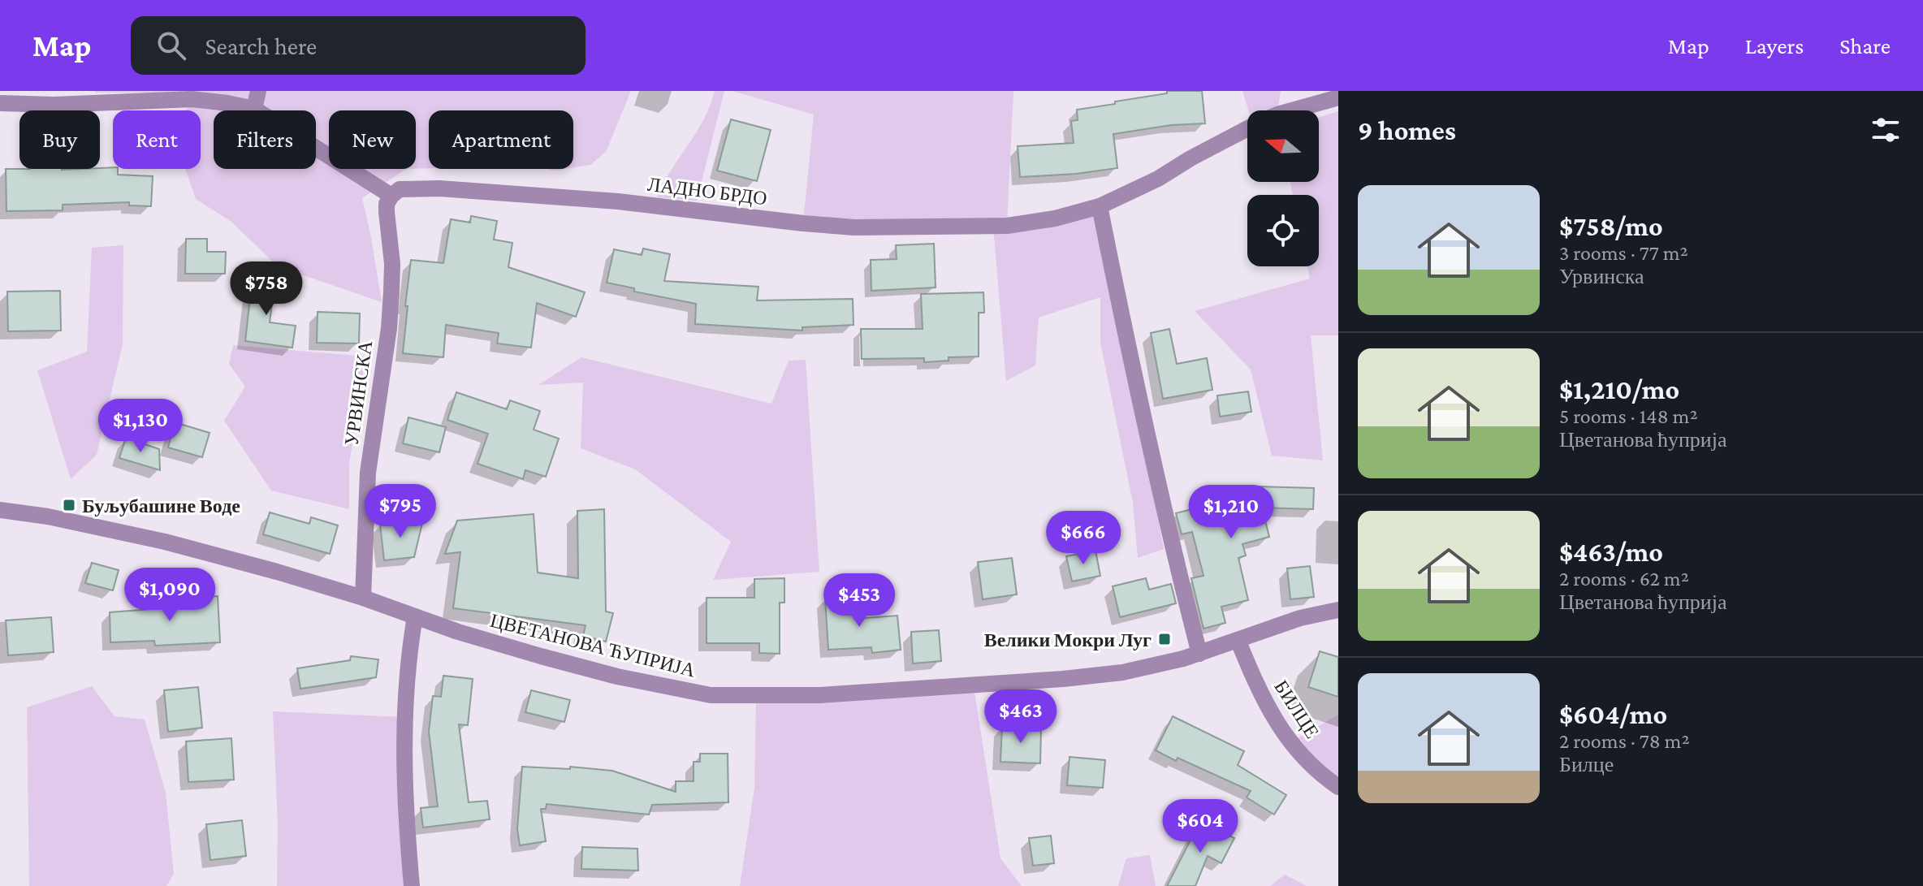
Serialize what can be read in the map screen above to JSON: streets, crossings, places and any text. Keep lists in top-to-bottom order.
{
  "streets": {
    "street": [
      "ЛАДНО БРДО",
      "УРВИНСКА",
      "ЦВЕТАНОВА ЋУПРИЈА",
      "БИЛЦЕ"
    ]
  },
  "crossings": [
    ["ЛАДНО БРДО", "УРВИНСКА"],
    ["УРВИНСКА", "ЦВЕТАНОВА ЋУПРИЈА"],
    ["ЦВЕТАНОВА ЋУПРИЈА", "БИЛЦЕ"]
  ],
  "places": {
    "transit": ["Буљубашине Воде", "Велики Мокри Луг"]
  },
  "north": "left",
  "page": {
    "header": "Map",
    "search": "Search here",
    "nav": ["Map", "Layers", "Share"],
    "heading": "9 homes",
    "chip": [
      "Buy",
      "Rent",
      "Filters",
      "New",
      "Apartment"
    ],
    "list": [
      {
        "name": "$758/mo",
        "note": "3 rooms · 77 m² · Урвинска"
      },
      {
        "name": "$1,210/mo",
        "note": "5 rooms · 148 m² · Цветанова ћуприја"
      },
      {
        "name": "$463/mo",
        "note": "2 rooms · 62 m² · Цветанова ћуприја"
      },
      {
        "name": "$604/mo",
        "note": "2 rooms · 78 m² · Билце"
      }
    ],
    "price": [
      "$758",
      "$1,130",
      "$795",
      "$1,210",
      "$666",
      "$1,090",
      "$453",
      "$463",
      "$604"
    ]
  }
}
